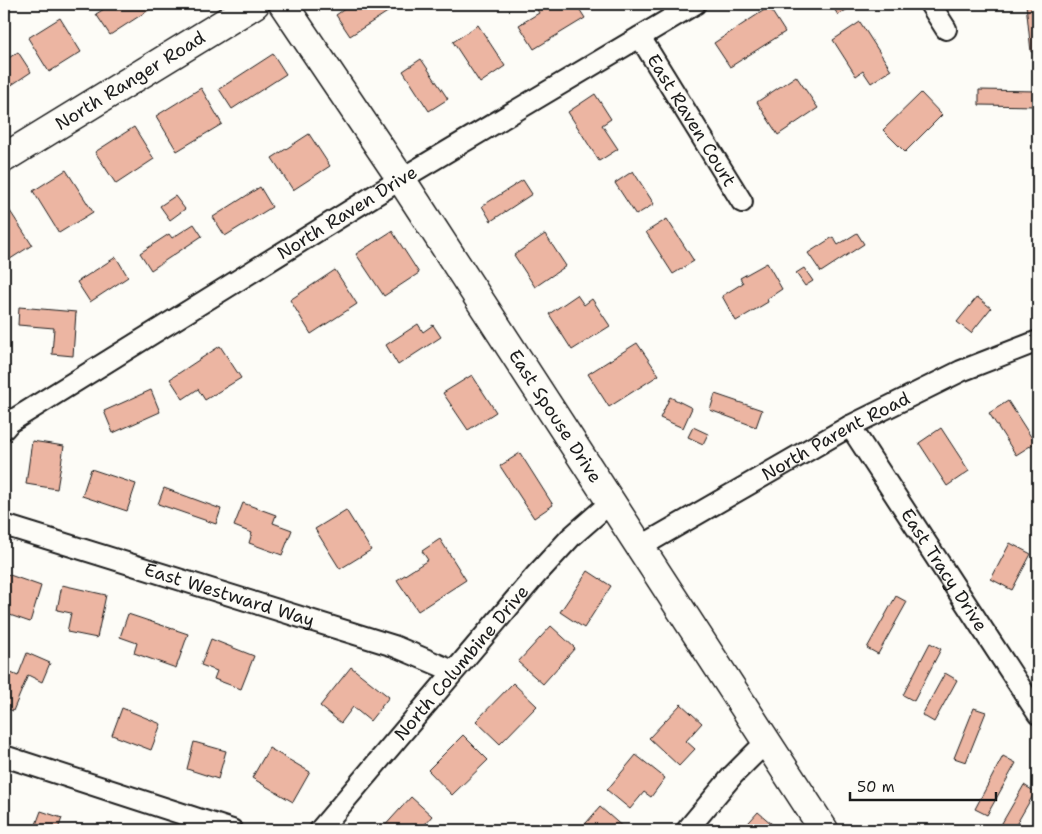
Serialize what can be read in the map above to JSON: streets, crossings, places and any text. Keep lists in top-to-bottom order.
{
  "streets": {
    "street": [
      "North Ranger Road",
      "East Raven Court",
      "North Raven Drive",
      "East Spouse Drive",
      "North Parent Road",
      "East Tracy Drive",
      "East Westward Way",
      "North Columbine Drive"
    ]
  },
  "crossings": [
    ["East Raven Court", "North Raven Drive"],
    ["North Raven Drive", "East Spouse Drive"],
    ["East Spouse Drive", "North Parent Road"],
    ["East Spouse Drive", "North Columbine Drive"],
    ["North Parent Road", "East Tracy Drive"],
    ["East Westward Way", "North Columbine Drive"]
  ],
  "scale_bar": "50 m"
}
